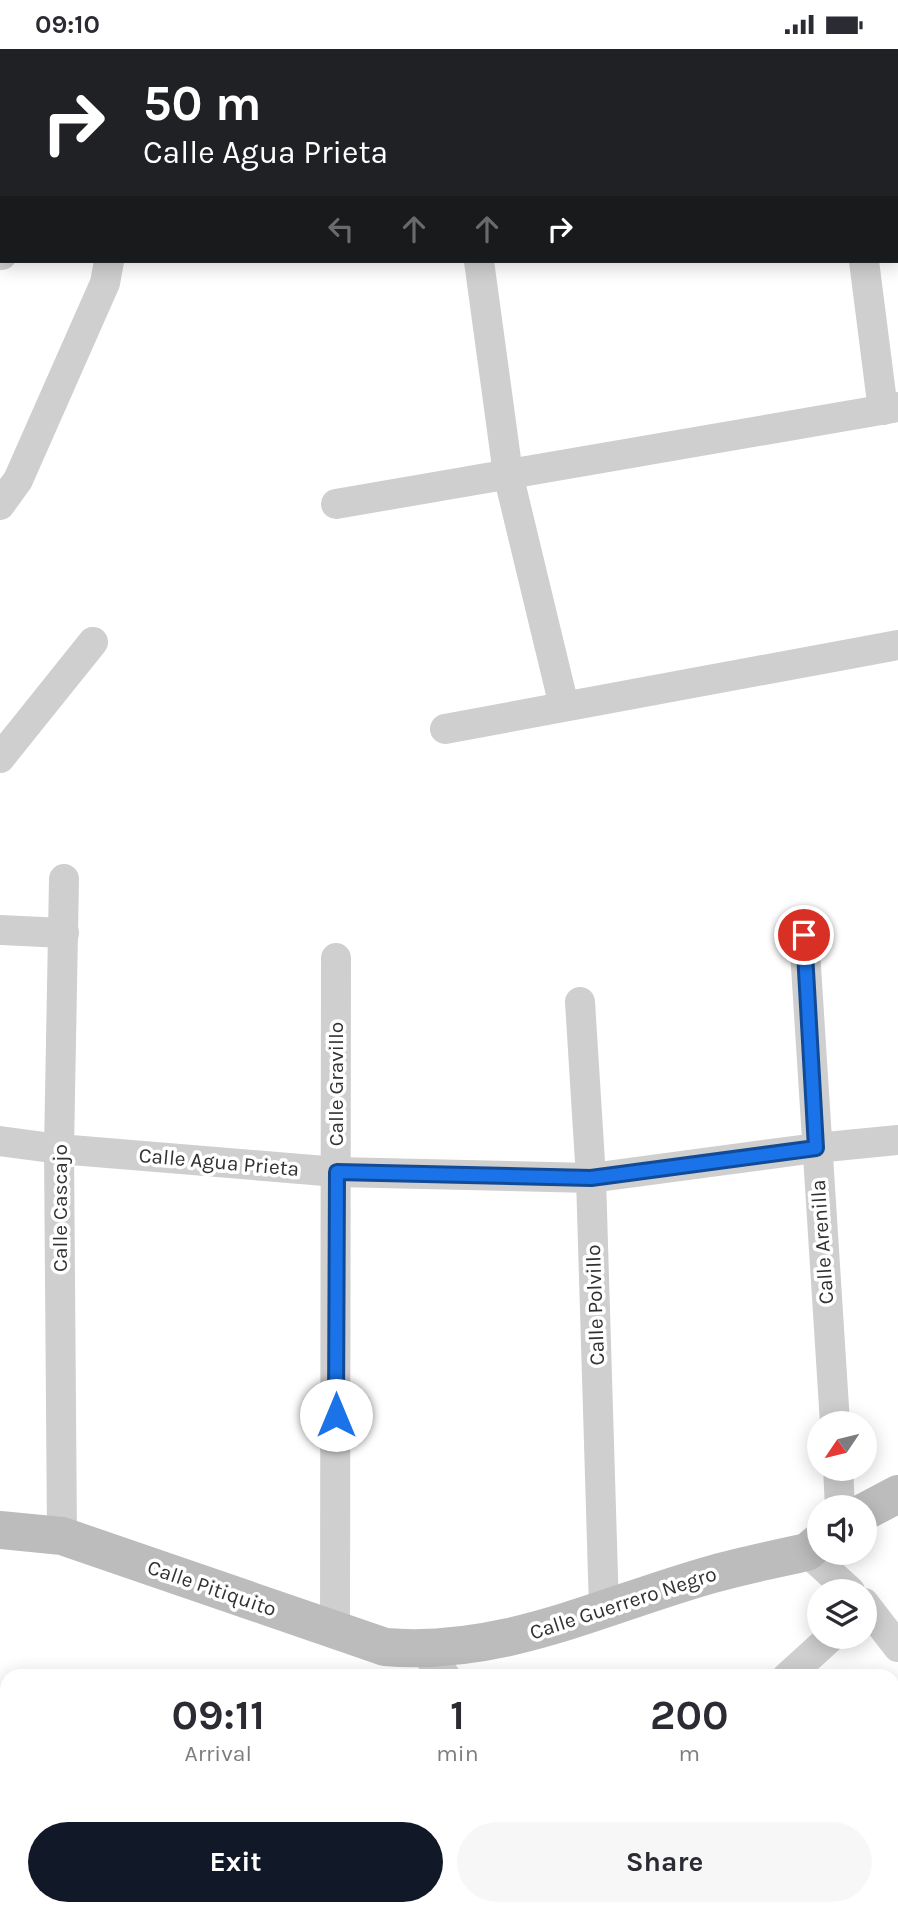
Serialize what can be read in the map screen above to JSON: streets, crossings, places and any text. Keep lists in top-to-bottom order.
{
  "streets": {
    "street": [
      "Calle Gravillo",
      "Calle Agua Prieta",
      "Calle Cascajo",
      "Calle Arenilla",
      "Calle Polvillo",
      "Calle Pitiquito",
      "Calle Guerrero Negro"
    ]
  },
  "crossings": [
    ["Calle Gravillo", "Calle Agua Prieta"],
    ["Calle Gravillo", "Calle Pitiquito"],
    ["Calle Agua Prieta", "Calle Cascajo"],
    ["Calle Agua Prieta", "Calle Arenilla"],
    ["Calle Agua Prieta", "Calle Polvillo"],
    ["Calle Cascajo", "Calle Pitiquito"],
    ["Calle Polvillo", "Calle Guerrero Negro"],
    ["Calle Pitiquito", "Calle Guerrero Negro"]
  ],
  "north": "bottom left",
  "page": {
    "status": "09:10",
    "turn": ["50 m", "Calle Agua Prieta"],
    "eta": [
      "09:11",
      "Arrival",
      "1",
      "min",
      "200",
      "m"
    ],
    "buttons": ["Exit", "Share"]
  }
}
